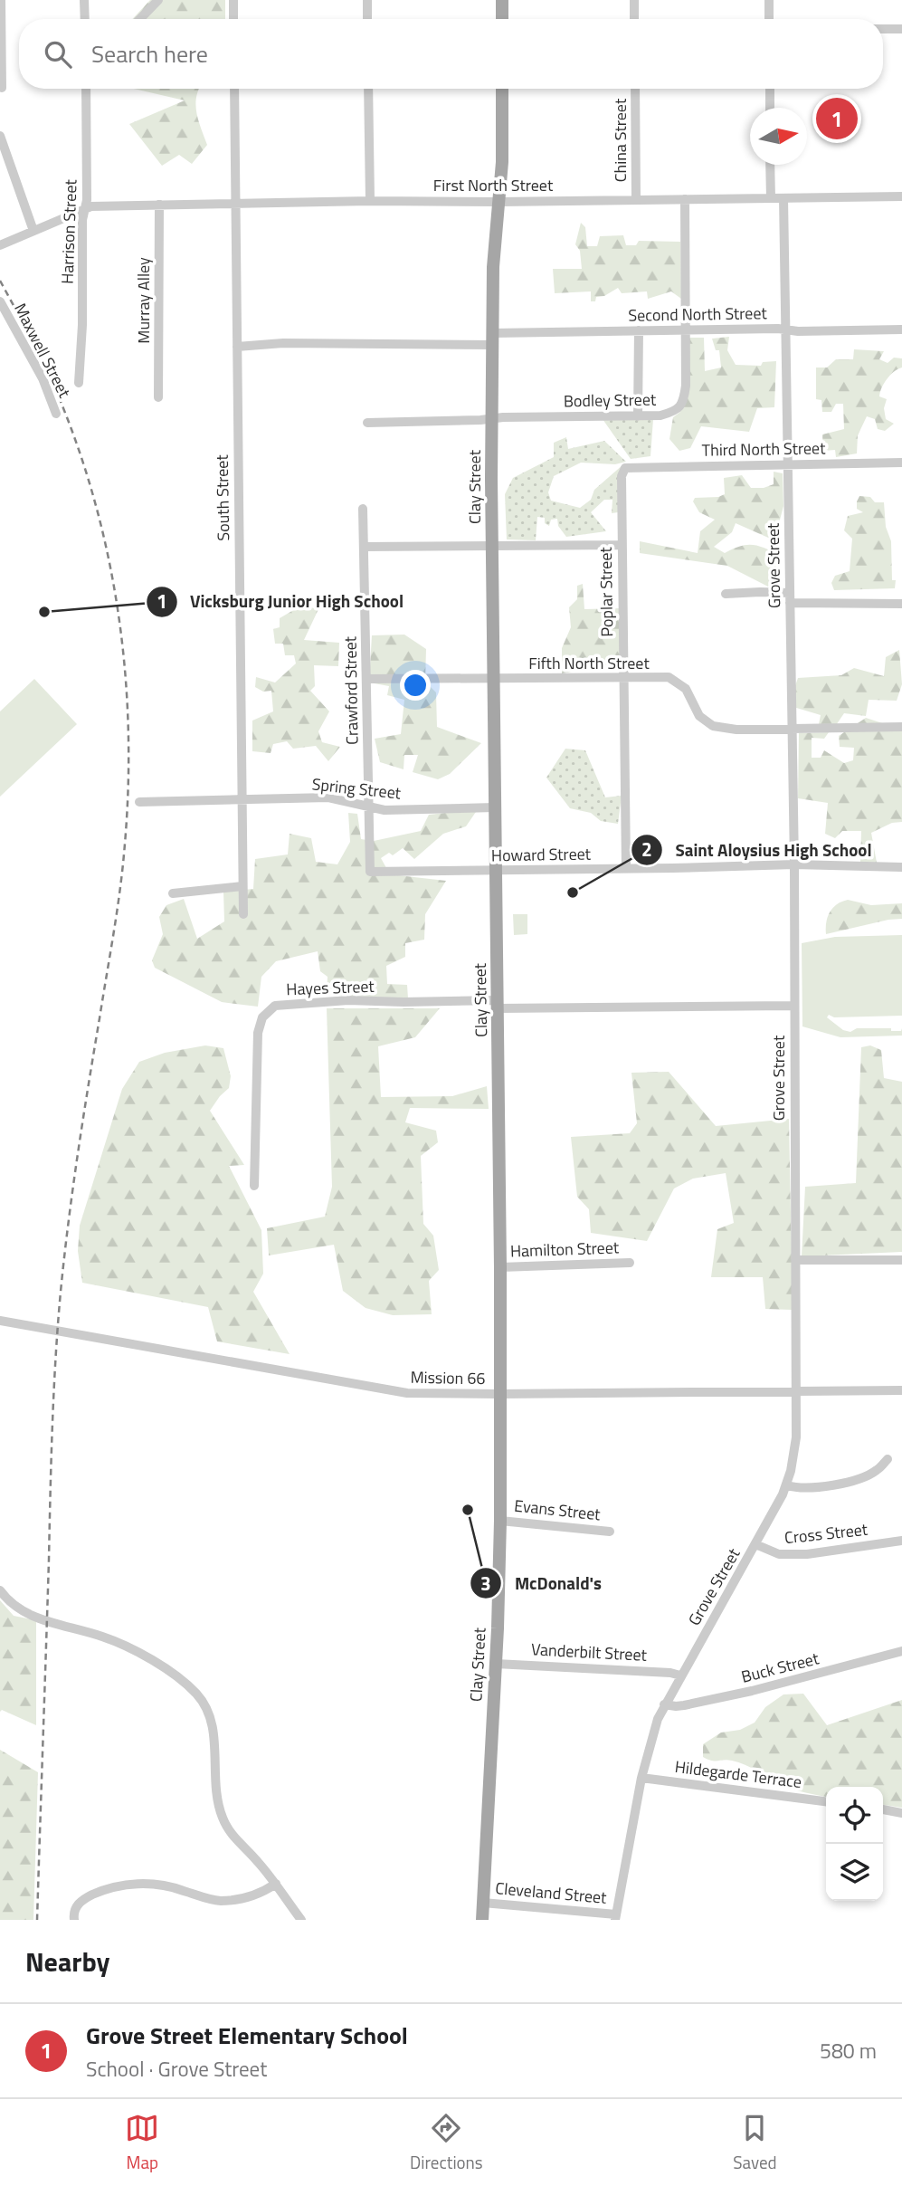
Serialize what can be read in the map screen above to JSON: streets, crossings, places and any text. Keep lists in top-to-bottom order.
{
  "streets": {
    "main road": ["Clay Street"],
    "street": [
      "China Street",
      "First North Street",
      "Harrison Street",
      "Murray Alley",
      "Second North Street",
      "Maxwell Street",
      "Bodley Street",
      "Third North Street",
      "South Street",
      "Grove Street",
      "Poplar Street",
      "Fifth North Street",
      "Crawford Street",
      "Spring Street",
      "Howard Street",
      "Hayes Street",
      "Hamilton Street",
      "Mission 66",
      "Evans Street",
      "Cross Street",
      "Vanderbilt Street",
      "Buck Street",
      "Hildegarde Terrace",
      "Cleveland Street"
    ]
  },
  "crossings": [
    ["China Street", "First North Street"],
    ["First North Street", "Harrison Street"],
    ["First North Street", "Murray Alley"],
    ["First North Street", "Bodley Street"],
    ["First North Street", "Clay Street"],
    ["First North Street", "South Street"],
    ["First North Street", "Grove Street"],
    ["Second North Street", "Bodley Street"],
    ["Second North Street", "Clay Street"],
    ["Second North Street", "South Street"],
    ["Second North Street", "Grove Street"],
    ["Bodley Street", "Clay Street"],
    ["Third North Street", "Grove Street"],
    ["Third North Street", "Poplar Street"],
    ["Clay Street", "Fifth North Street"],
    ["Clay Street", "Spring Street"],
    ["Clay Street", "Howard Street"],
    ["Clay Street", "Hayes Street"],
    ["Clay Street", "Hamilton Street"],
    ["Clay Street", "Mission 66"],
    ["Clay Street", "Evans Street"],
    ["Clay Street", "Vanderbilt Street"],
    ["Clay Street", "Cleveland Street"],
    ["South Street", "Spring Street"],
    ["Grove Street", "Fifth North Street"],
    ["Grove Street", "Howard Street"],
    ["Grove Street", "Hayes Street"],
    ["Grove Street", "Mission 66"],
    ["Grove Street", "Cross Street"],
    ["Grove Street", "Vanderbilt Street"],
    ["Grove Street", "Buck Street"],
    ["Grove Street", "Hildegarde Terrace"],
    ["Grove Street", "Cleveland Street"],
    ["Poplar Street", "Fifth North Street"],
    ["Poplar Street", "Howard Street"],
    ["Fifth North Street", "Crawford Street"],
    ["Crawford Street", "Spring Street"],
    ["Crawford Street", "Howard Street"]
  ],
  "places": ["Vicksburg Junior High School", "Saint Aloysius High School", "McDonald's"],
  "north": "right",
  "page": {
    "search": "Search here",
    "pins": "1",
    "heading": "Nearby",
    "list": [
      {
        "mark": "1",
        "name": "Grove Street Elementary School",
        "note": "School · Grove Street",
        "value": "580 m"
      }
    ],
    "nav": ["Map", "Directions", "Saved"]
  }
}
